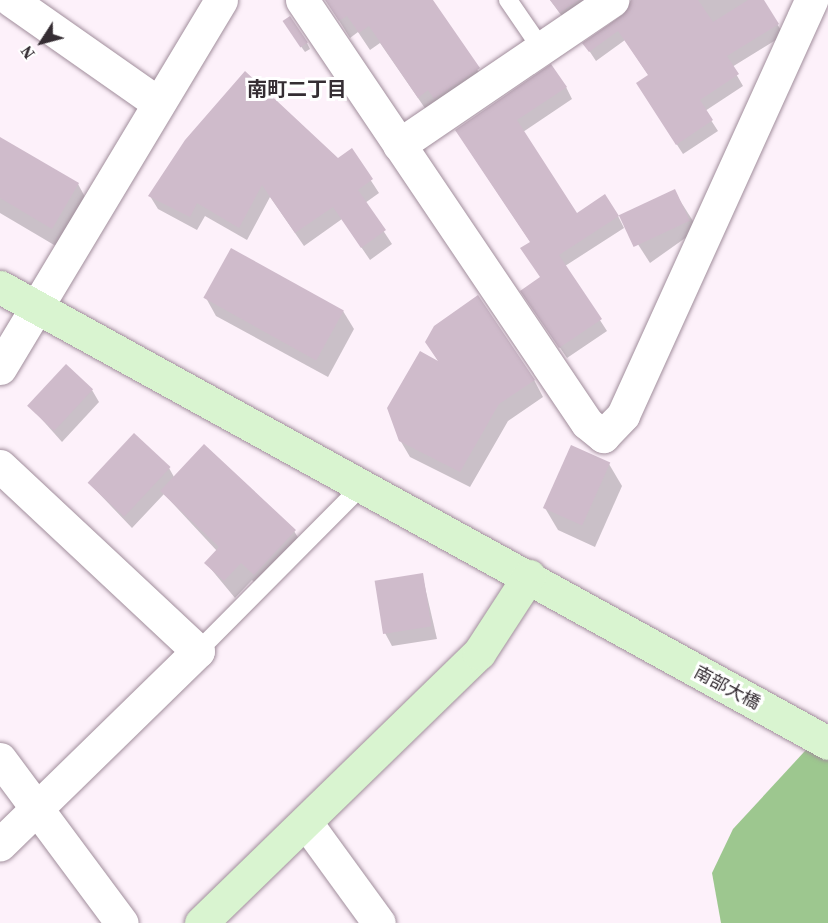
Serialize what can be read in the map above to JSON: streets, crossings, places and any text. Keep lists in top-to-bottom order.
{
  "streets": {
    "street": ["南部大橋"]
  },
  "districts": ["南町二丁目"],
  "north": "bottom left"
}
